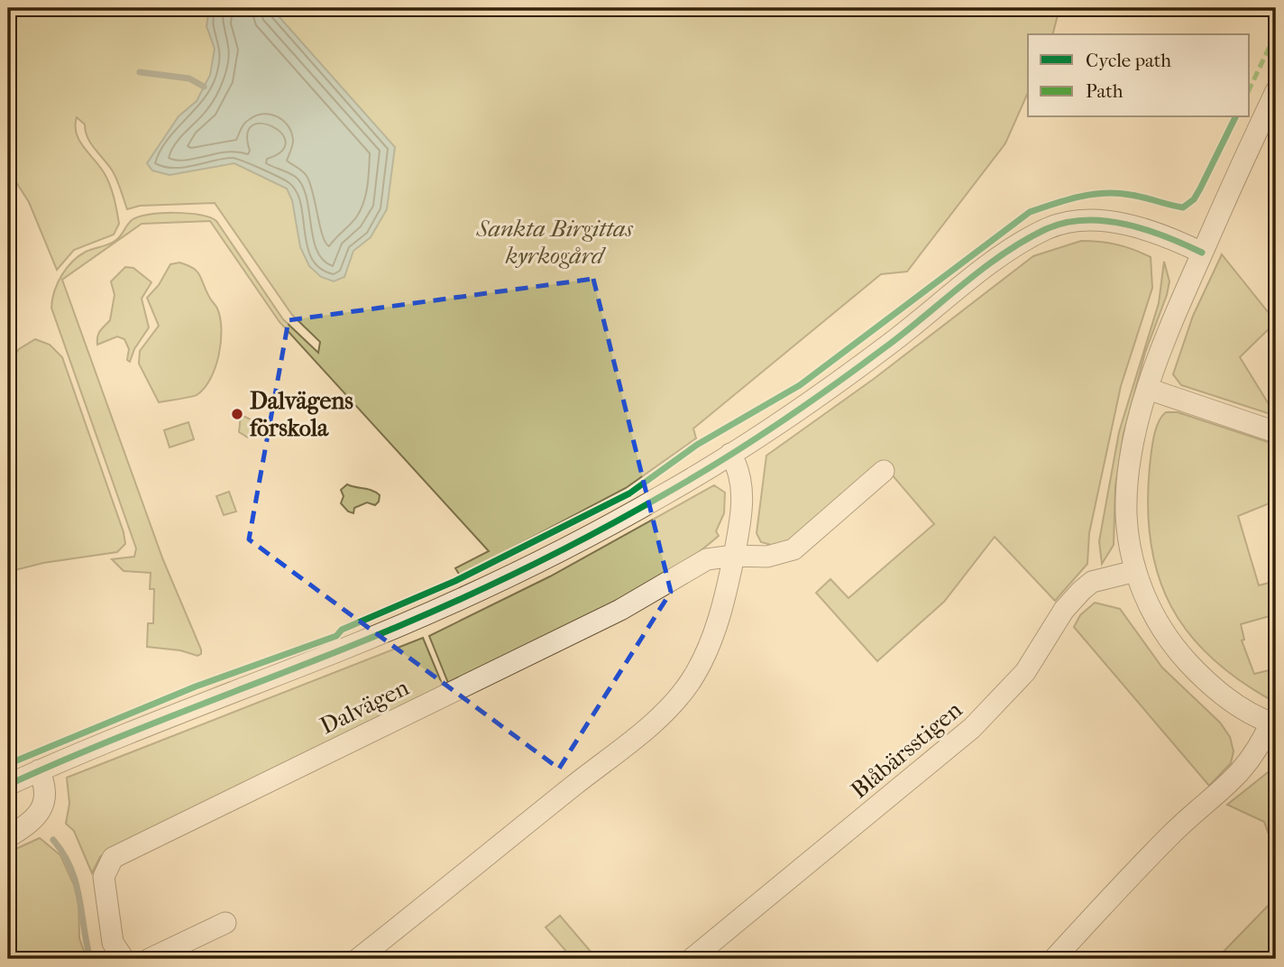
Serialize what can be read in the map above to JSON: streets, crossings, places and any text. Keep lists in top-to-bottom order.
{
  "streets": {
    "street": ["Dalvägen", "Blåbärsstigen"]
  },
  "parks": ["Sankta Birgittas kyrkogård"],
  "places": ["Dalvägens förskola"],
  "legend": ["Cycle path", "Path"]
}
